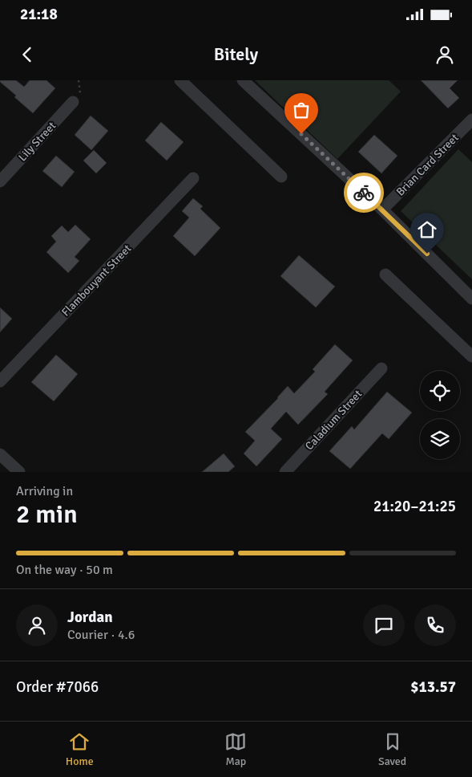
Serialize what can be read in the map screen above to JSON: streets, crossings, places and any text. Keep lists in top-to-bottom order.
{
  "streets": {
    "street": [
      "Lily Street",
      "Brian Card Street",
      "Flambouyant Street",
      "Caladium Street"
    ]
  },
  "page": {
    "status": "21:18",
    "header": "Bitely",
    "heading": ["2 min", "Arriving in", "21:20–21:25"],
    "panel": [
      "Jordan",
      "Courier · 4.6",
      "Order #7066",
      "$13.57"
    ],
    "bar": "On the way · 50 m",
    "tabs": ["Home", "Map", "Saved"]
  }
}
